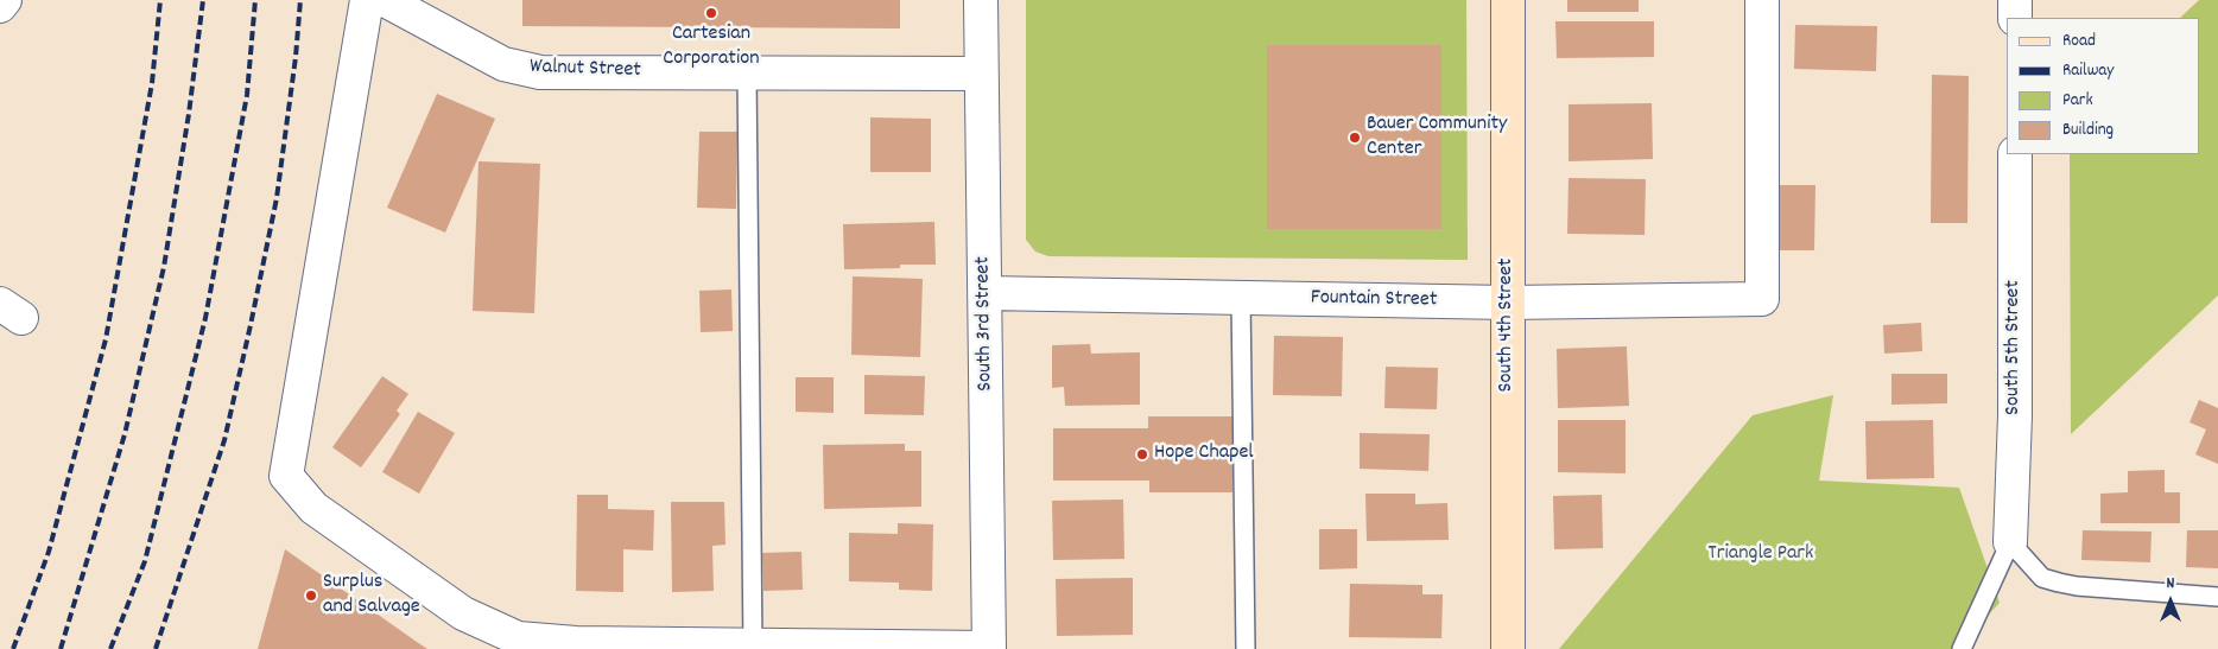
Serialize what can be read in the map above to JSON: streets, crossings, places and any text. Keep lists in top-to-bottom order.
{
  "streets": {
    "main road": ["South 4th Street"],
    "street": [
      "Walnut Street",
      "Fountain Street",
      "South 3rd Street",
      "South 5th Street"
    ]
  },
  "crossings": [
    ["Walnut Street", "South 3rd Street"],
    ["Fountain Street", "South 3rd Street"],
    ["Fountain Street", "South 4th Street"]
  ],
  "parks": ["Triangle Park"],
  "places": [
    "Cartesian Corporation",
    "Bauer Community Center",
    "Hope Chapel",
    "Surplus and Salvage"
  ],
  "legend": [
    "Road",
    "Railway",
    "Park",
    "Building"
  ],
  "north": "top"
}
